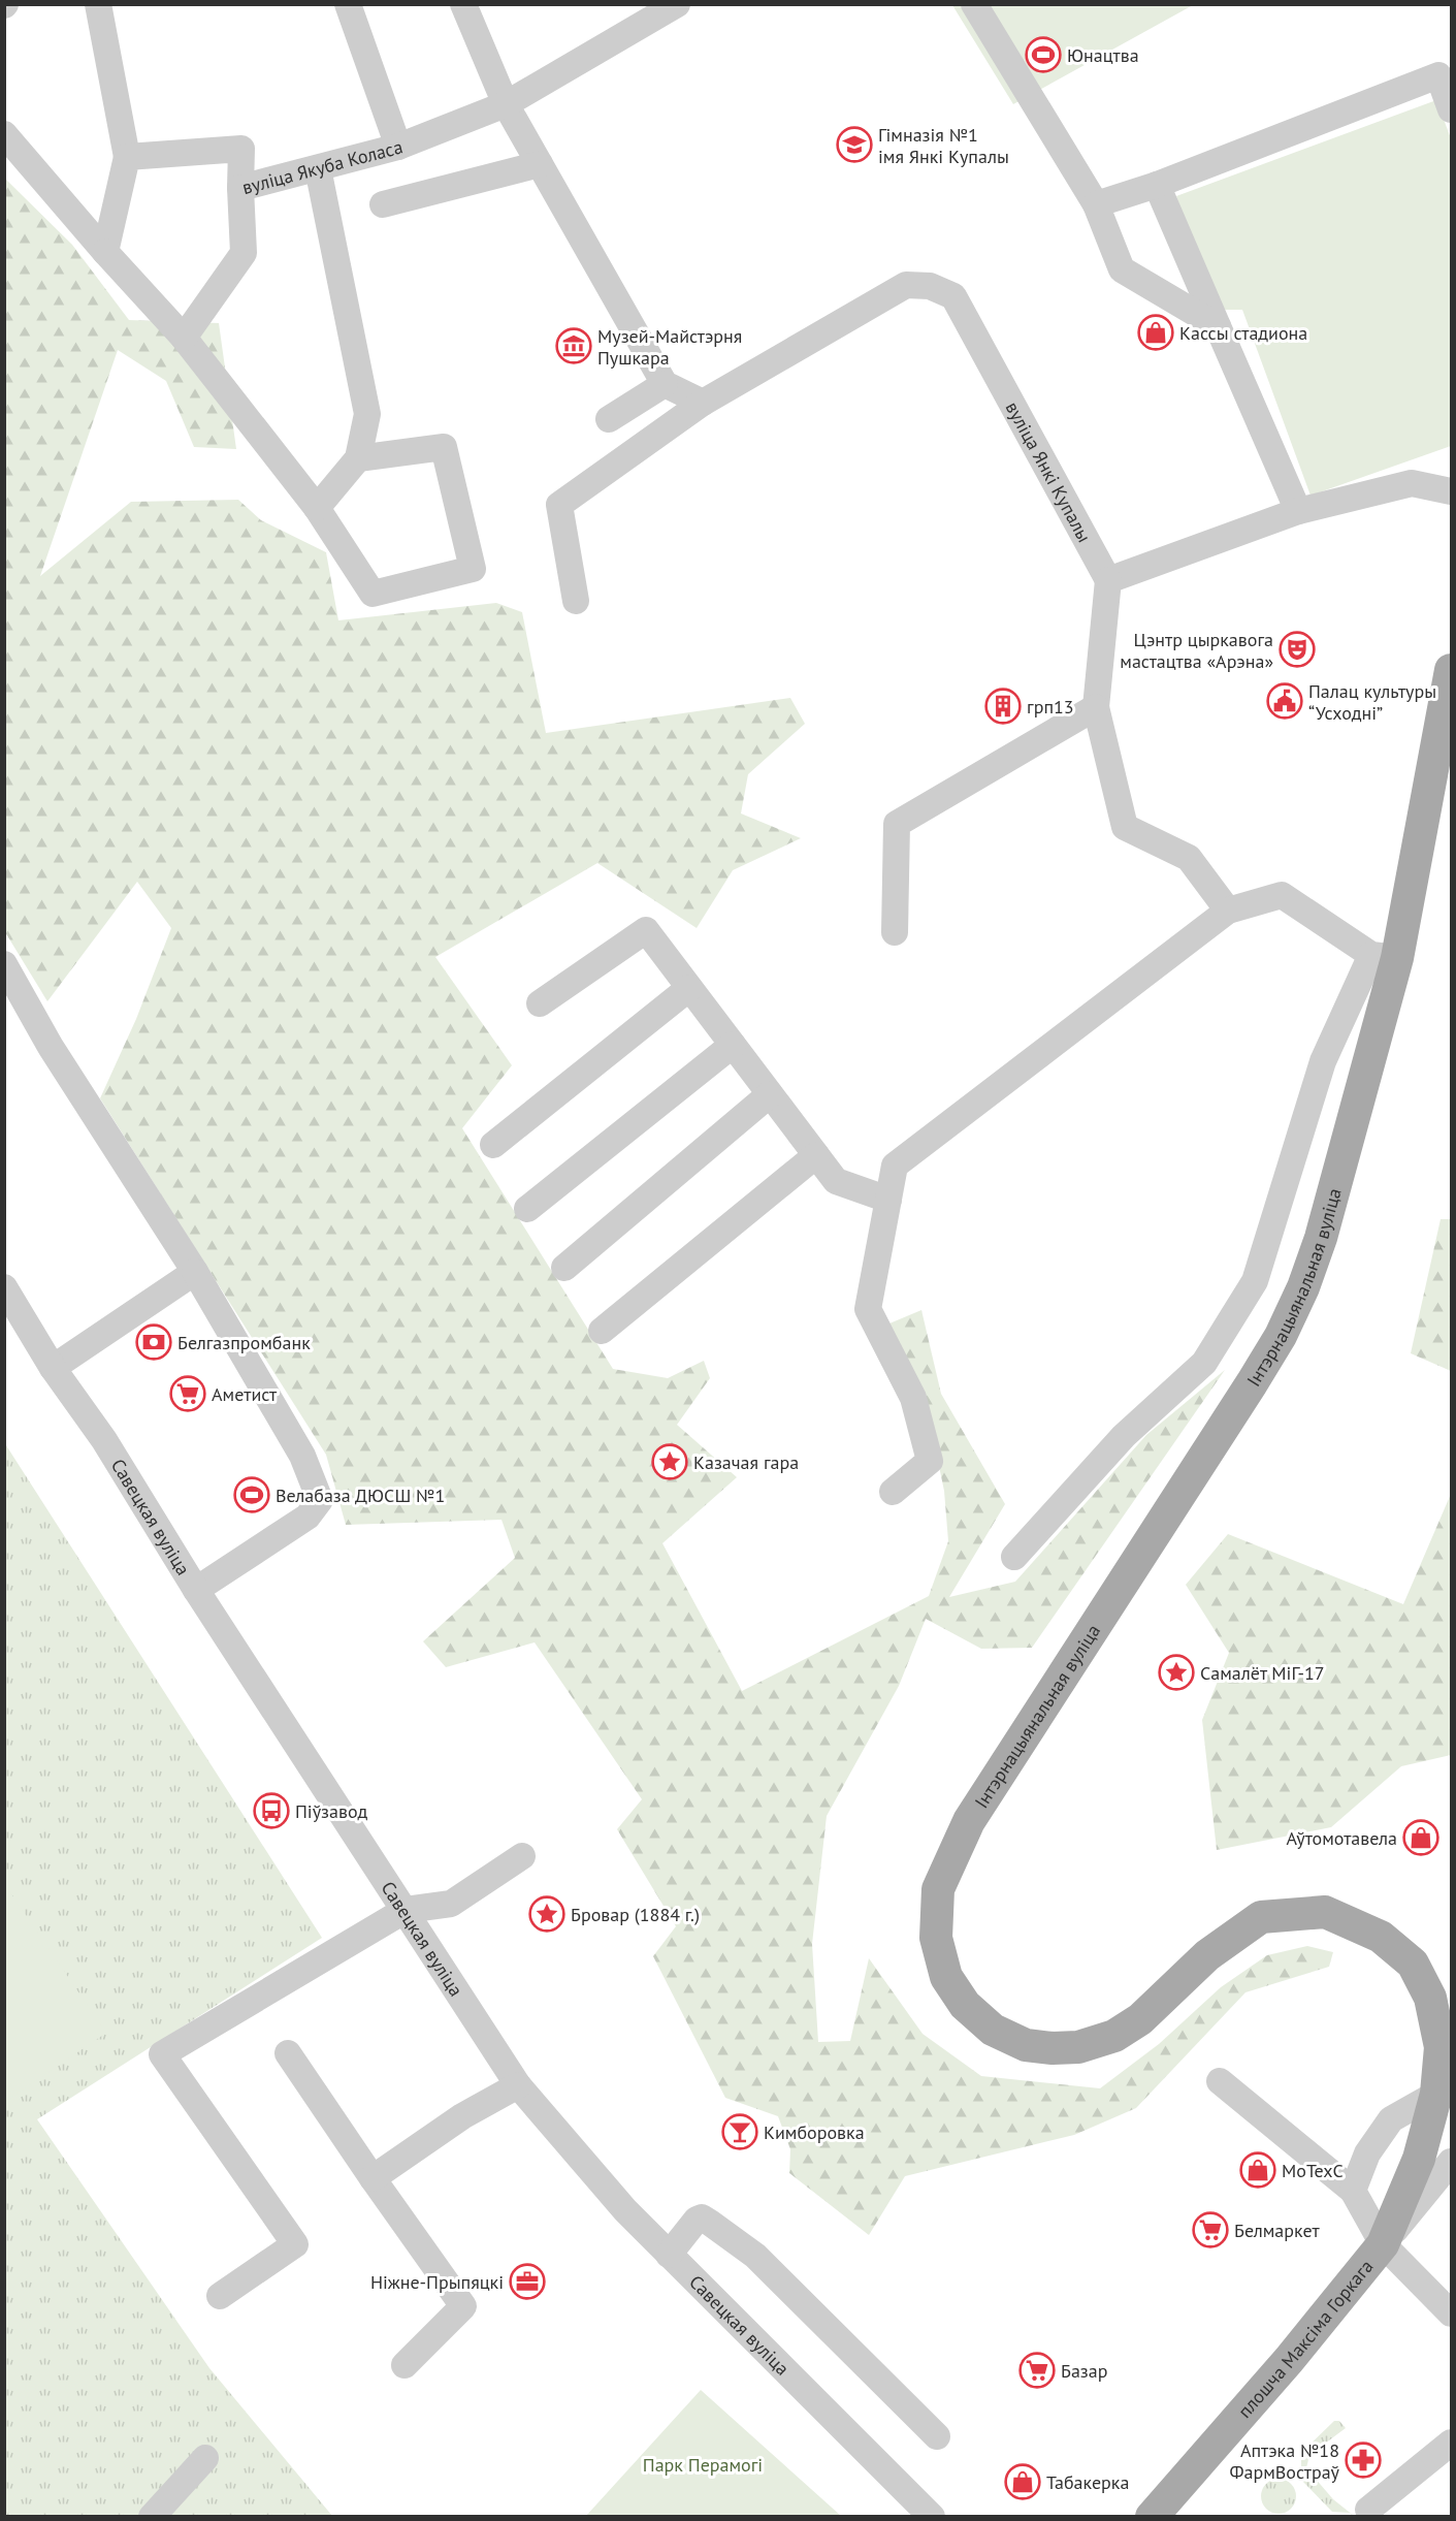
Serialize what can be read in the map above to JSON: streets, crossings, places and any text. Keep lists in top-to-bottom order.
{
  "streets": {
    "main road": ["Інтэрнацыянальная вуліца", "плошча Максіма Горкага"],
    "street": ["вуліца Якуба Коласа", "вуліца Янкі Купалы", "Савецкая вуліца"]
  },
  "crossings": [
    ["Інтэрнацыянальная вуліца", "плошча Максіма Горкага"]
  ],
  "parks": ["Парк Перамогі"],
  "places": {
    "sports": ["Юнацтва", "Велабаза ДЮСШ №1"],
    "school or university": ["Гімназія №1 імя Янкі Купалы"],
    "shop": [
      "Кассы стадиона",
      "Аўтомотавела",
      "MoTexC",
      "Табакерка"
    ],
    "museum": ["Музей-Майстэрня Пушкара"],
    "theatre": ["Цэнтр цыркавога мастацтва «Арэна»"],
    "public building": ["Палац культуры “Усходні”"],
    "building": ["грп13"],
    "bank": ["Белгазпромбанк"],
    "supermarket": ["Аметист", "Белмаркет", "Базар"],
    "place": ["Казачая гара", "Самалёт МіГ-17", "Бровар (1884 г.)"],
    "bus stop": ["Піўзавод"],
    "bar": ["Кимборовка"],
    "office": ["Ніжне-Прыпяцкі"],
    "pharmacy": ["Аптэка №18 ФармВостраў"]
  }
}
